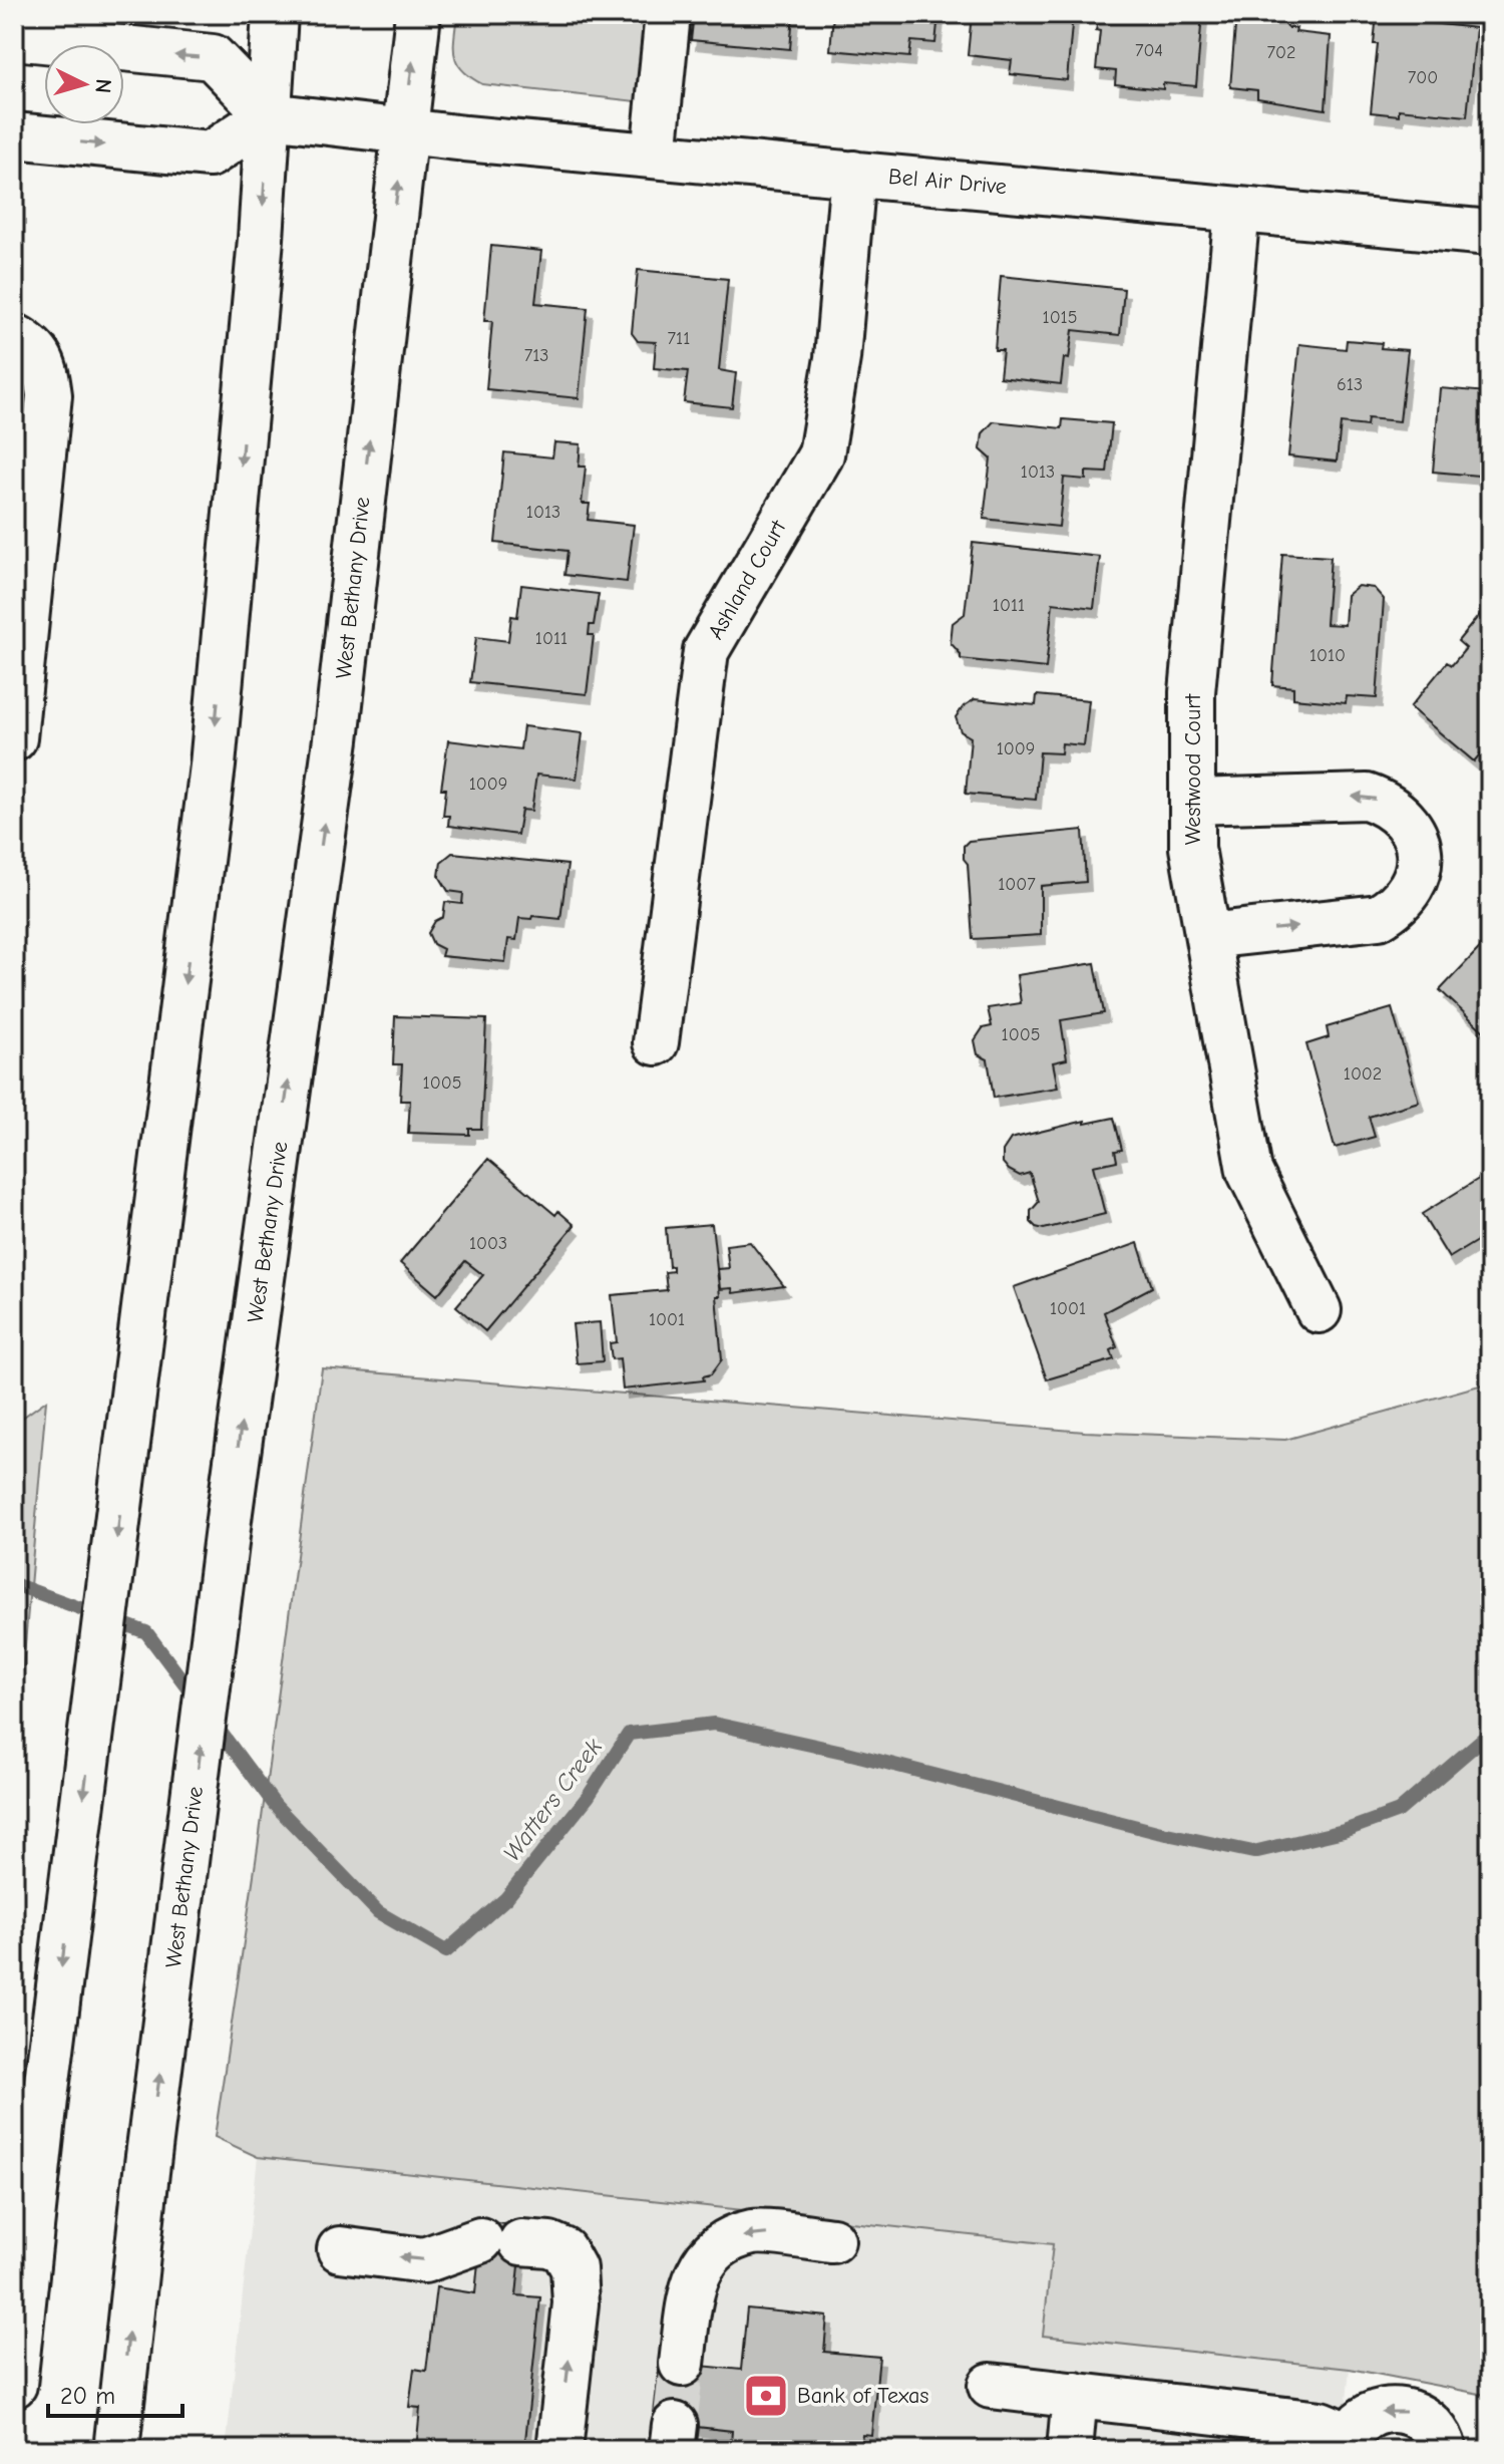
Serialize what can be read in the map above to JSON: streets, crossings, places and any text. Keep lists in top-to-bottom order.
{
  "streets": {
    "main road": [
      "Bel Air Drive",
      "Ashland Court",
      "West Bethany Drive",
      "Westwood Court"
    ]
  },
  "crossings": [
    ["Bel Air Drive", "Ashland Court"],
    ["Bel Air Drive", "West Bethany Drive"],
    ["Bel Air Drive", "Westwood Court"]
  ],
  "water": ["Watters Creek"],
  "places": {
    "bank": ["Bank of Texas"]
  },
  "house_numbers": [
    "704",
    "702",
    "700",
    "1015",
    "711",
    "713",
    "613",
    "1013",
    "1013",
    "1011",
    "1011",
    "1010",
    "1009",
    "1009",
    "1007",
    "1005",
    "1002",
    "1005",
    "1003",
    "1001",
    "1001"
  ],
  "scale_bar": "20 m",
  "north": "right"
}
